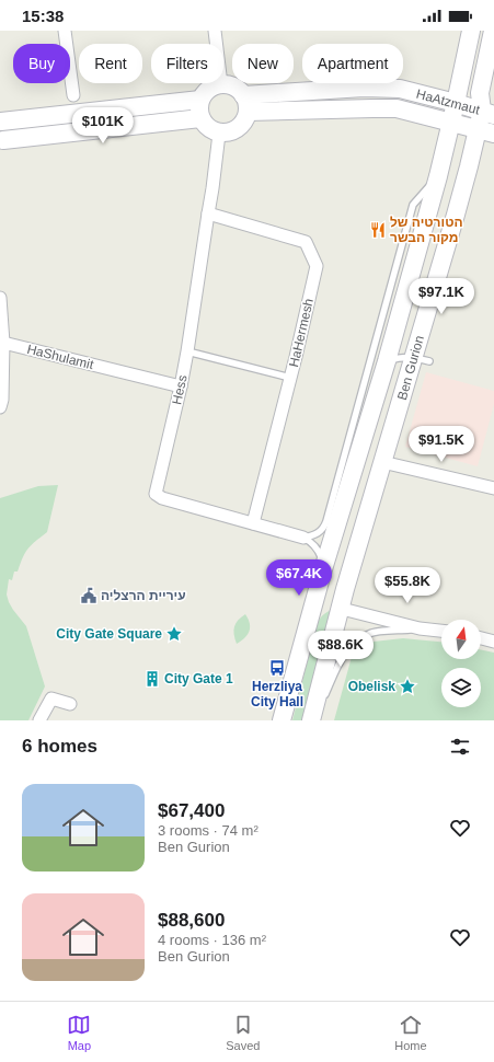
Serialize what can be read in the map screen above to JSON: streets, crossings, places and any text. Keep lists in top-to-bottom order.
{
  "streets": {
    "street": [
      "HaAtzmaut",
      "HaHermesh",
      "HaShulamit",
      "Ben Gurion",
      "Hess"
    ]
  },
  "crossings": [
    ["HaAtzmaut", "Ben Gurion"],
    ["HaAtzmaut", "Hess"],
    ["HaHermesh", "Hess"],
    ["HaShulamit", "Hess"]
  ],
  "places": {
    "restaurant": ["הטורטיה של מקור הבשר"],
    "public building": ["עיריית הרצליה"],
    "place": ["City Gate Square", "Obelisk"],
    "bus stop": ["Herzliya City Hall"],
    "building": ["City Gate 1"]
  },
  "north": "top",
  "page": {
    "status": "15:38",
    "chip": [
      "Buy",
      "Rent",
      "Filters",
      "New",
      "Apartment"
    ],
    "price": [
      "$101K",
      "$97.1K",
      "$91.5K",
      "$67.4K",
      "$55.8K",
      "$88.6K"
    ],
    "heading": "6 homes",
    "list": [
      {
        "name": "$67,400",
        "note": "3 rooms · 74 m² · Ben Gurion"
      },
      {
        "name": "$88,600",
        "note": "4 rooms · 136 m² · Ben Gurion"
      }
    ],
    "tabs": ["Map", "Saved", "Home"]
  }
}
